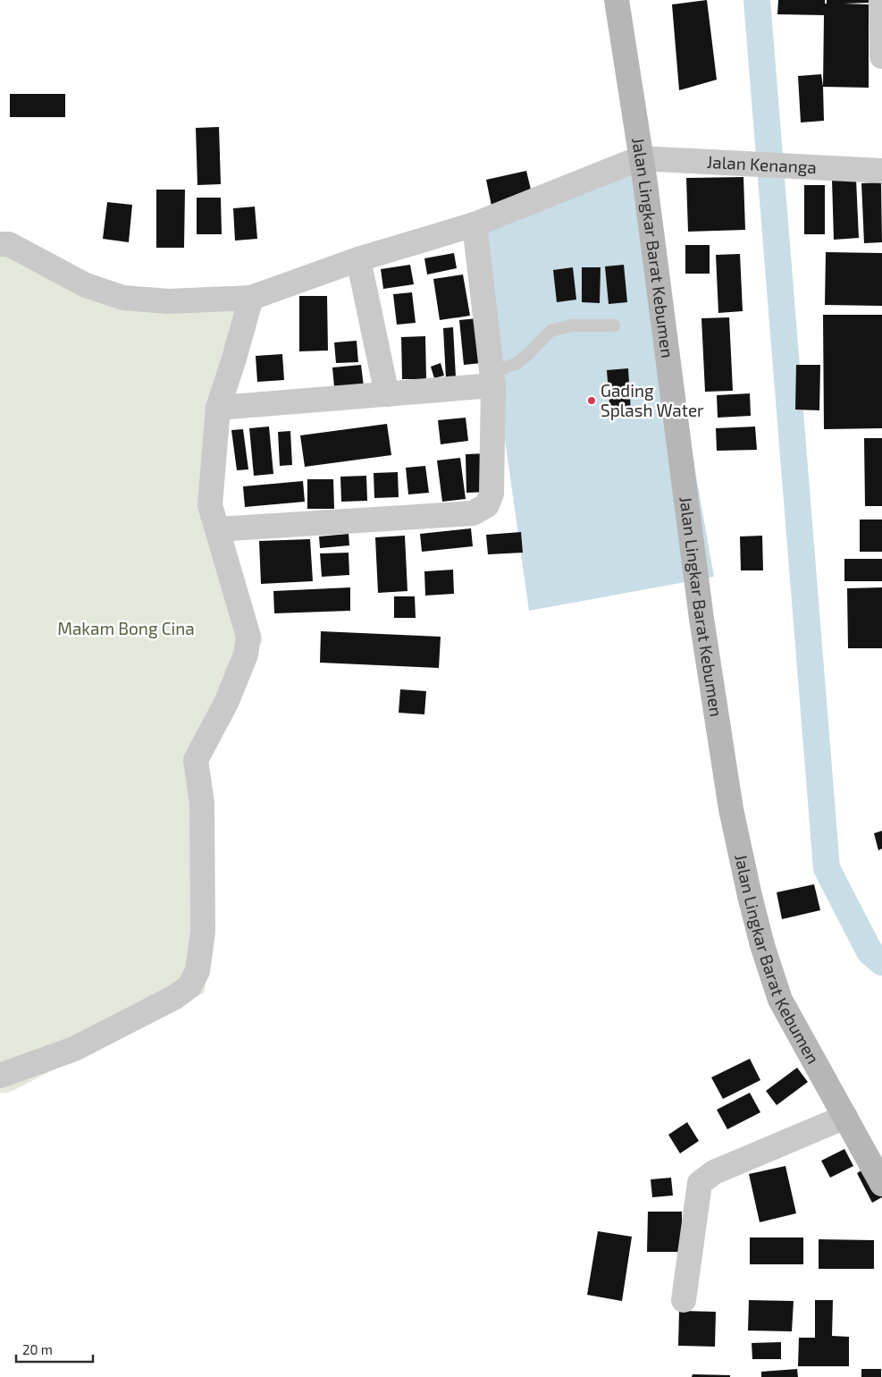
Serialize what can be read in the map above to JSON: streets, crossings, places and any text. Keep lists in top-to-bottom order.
{
  "streets": {
    "main road": ["Jalan Lingkar Barat Kebumen"],
    "street": ["Jalan Kenanga"]
  },
  "crossings": [
    ["Jalan Kenanga", "Jalan Lingkar Barat Kebumen"]
  ],
  "parks": ["Makam Bong Cina"],
  "places": ["Gading Splash Water"],
  "scale_bar": "20 m"
}
